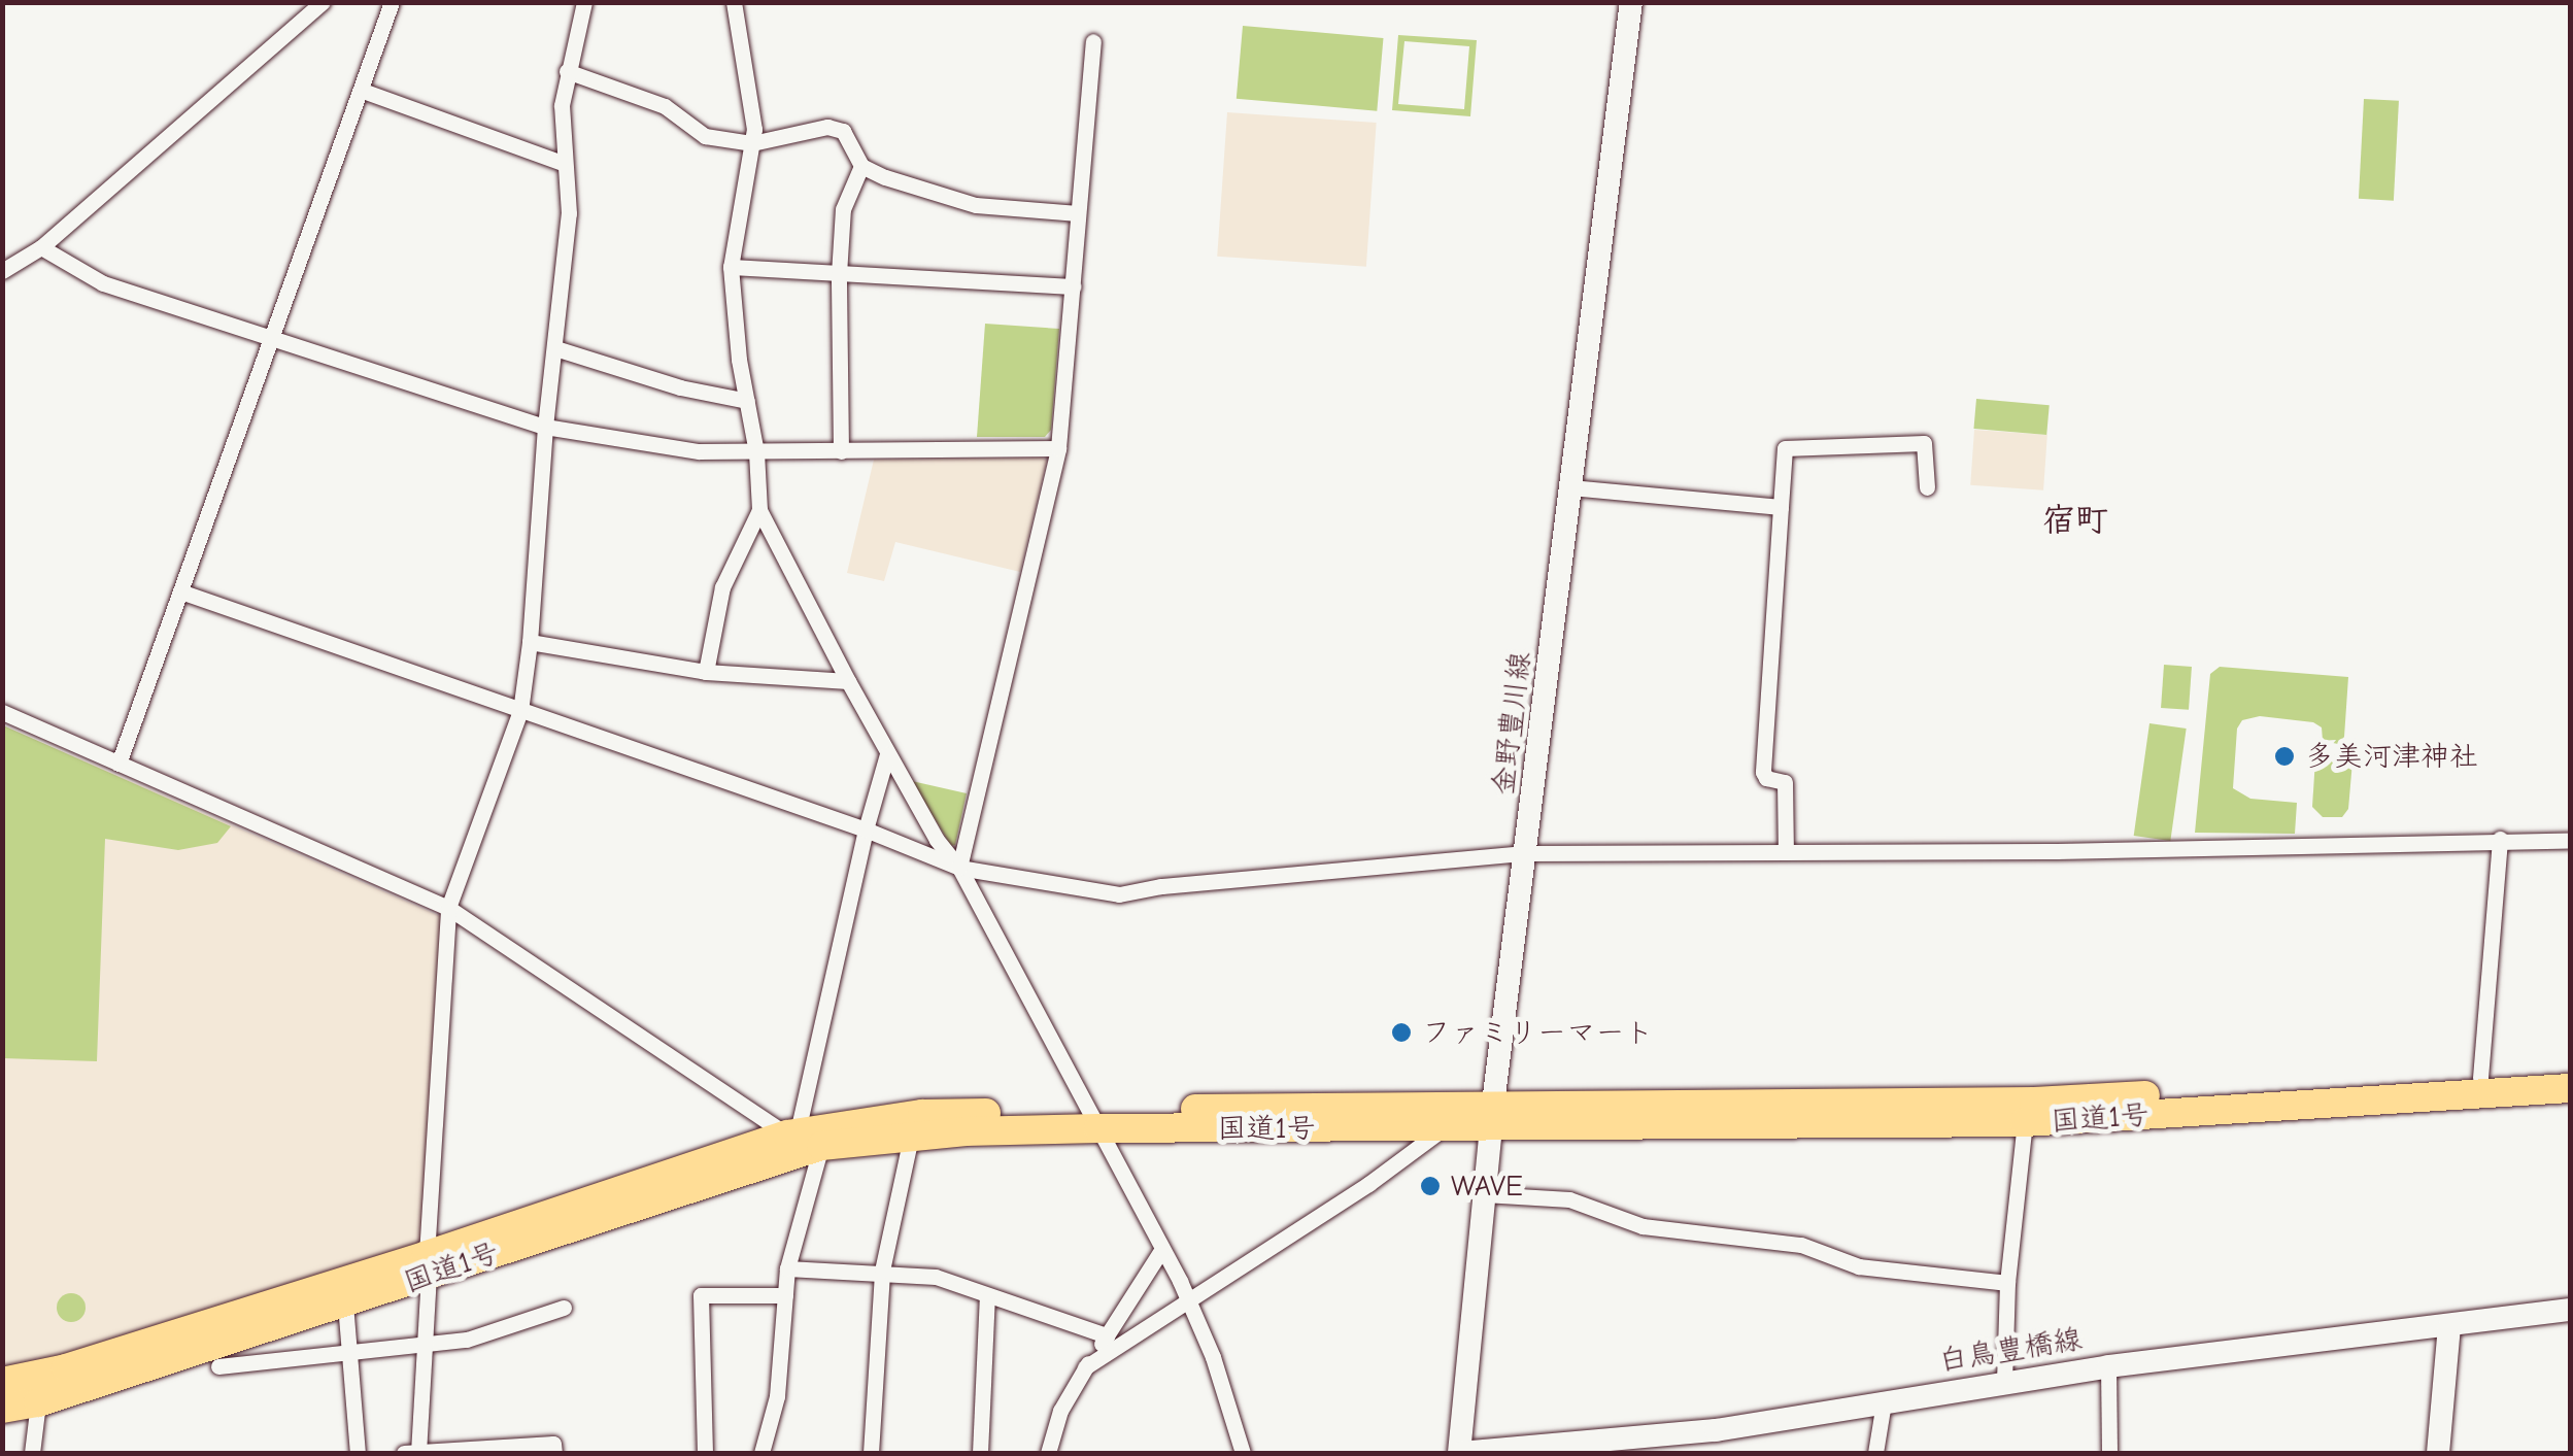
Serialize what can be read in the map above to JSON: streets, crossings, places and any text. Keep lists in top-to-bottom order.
{
  "streets": {
    "highway": ["国道1号"],
    "main road": ["金野豊川線", "白鳥豊橋線"]
  },
  "crossings": [
    ["金野豊川線", "国道1号"],
    ["金野豊川線", "白鳥豊橋線"]
  ],
  "districts": ["宿町"],
  "places": ["多美河津神社", "ファミリーマート", "WAVE"]
}
